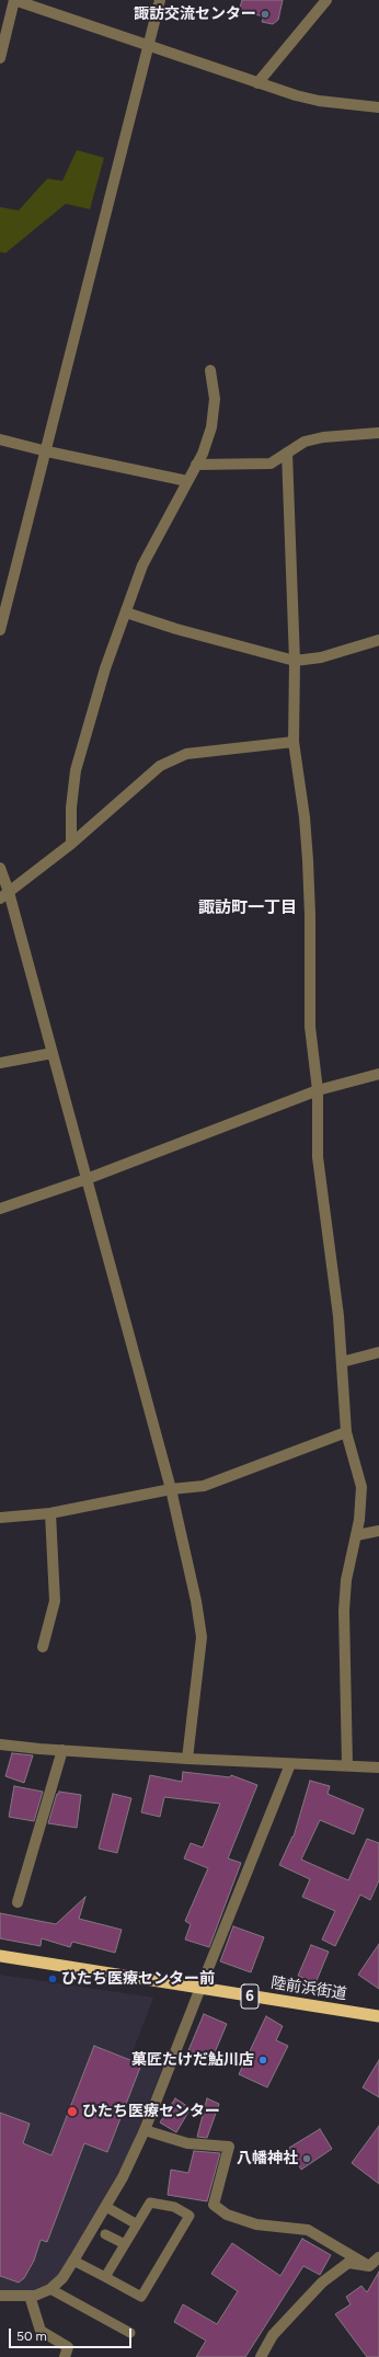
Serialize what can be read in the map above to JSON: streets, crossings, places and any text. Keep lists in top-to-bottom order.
{
  "streets": {
    "highway": ["陸前浜街道", "6"]
  },
  "districts": ["諏訪町一丁目"],
  "places": [
    "諏訪交流センター",
    "ひたち医療センター前",
    "菓匠たけだ鮎川店",
    "ひたち医療センター",
    "八幡神社"
  ],
  "scale_bar": "50 m"
}
